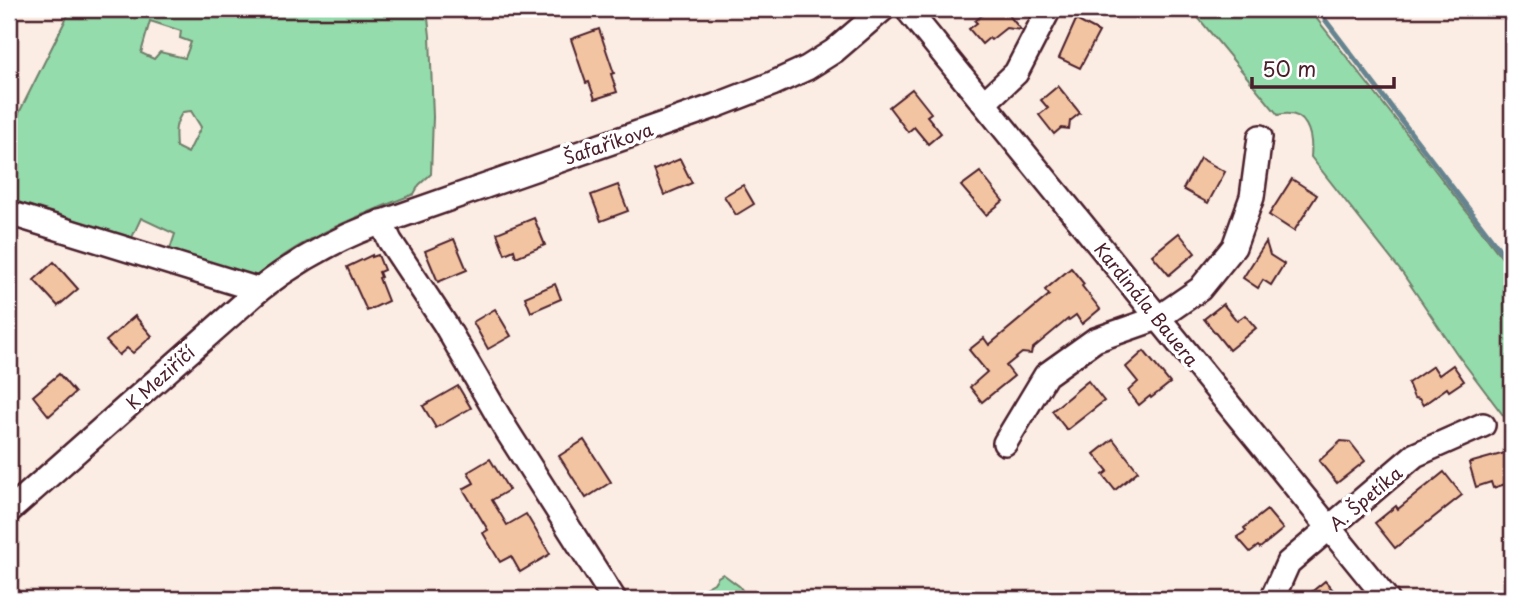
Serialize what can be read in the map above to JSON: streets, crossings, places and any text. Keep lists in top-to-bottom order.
{
  "streets": {
    "street": [
      "Šafaříkova",
      "Kardinála Bauera",
      "K Meziříčí",
      "A. Špetíka"
    ]
  },
  "crossings": [
    ["Šafaříkova", "K Meziříčí"],
    ["Kardinála Bauera", "A. Špetíka"]
  ],
  "scale_bar": "50 m"
}
